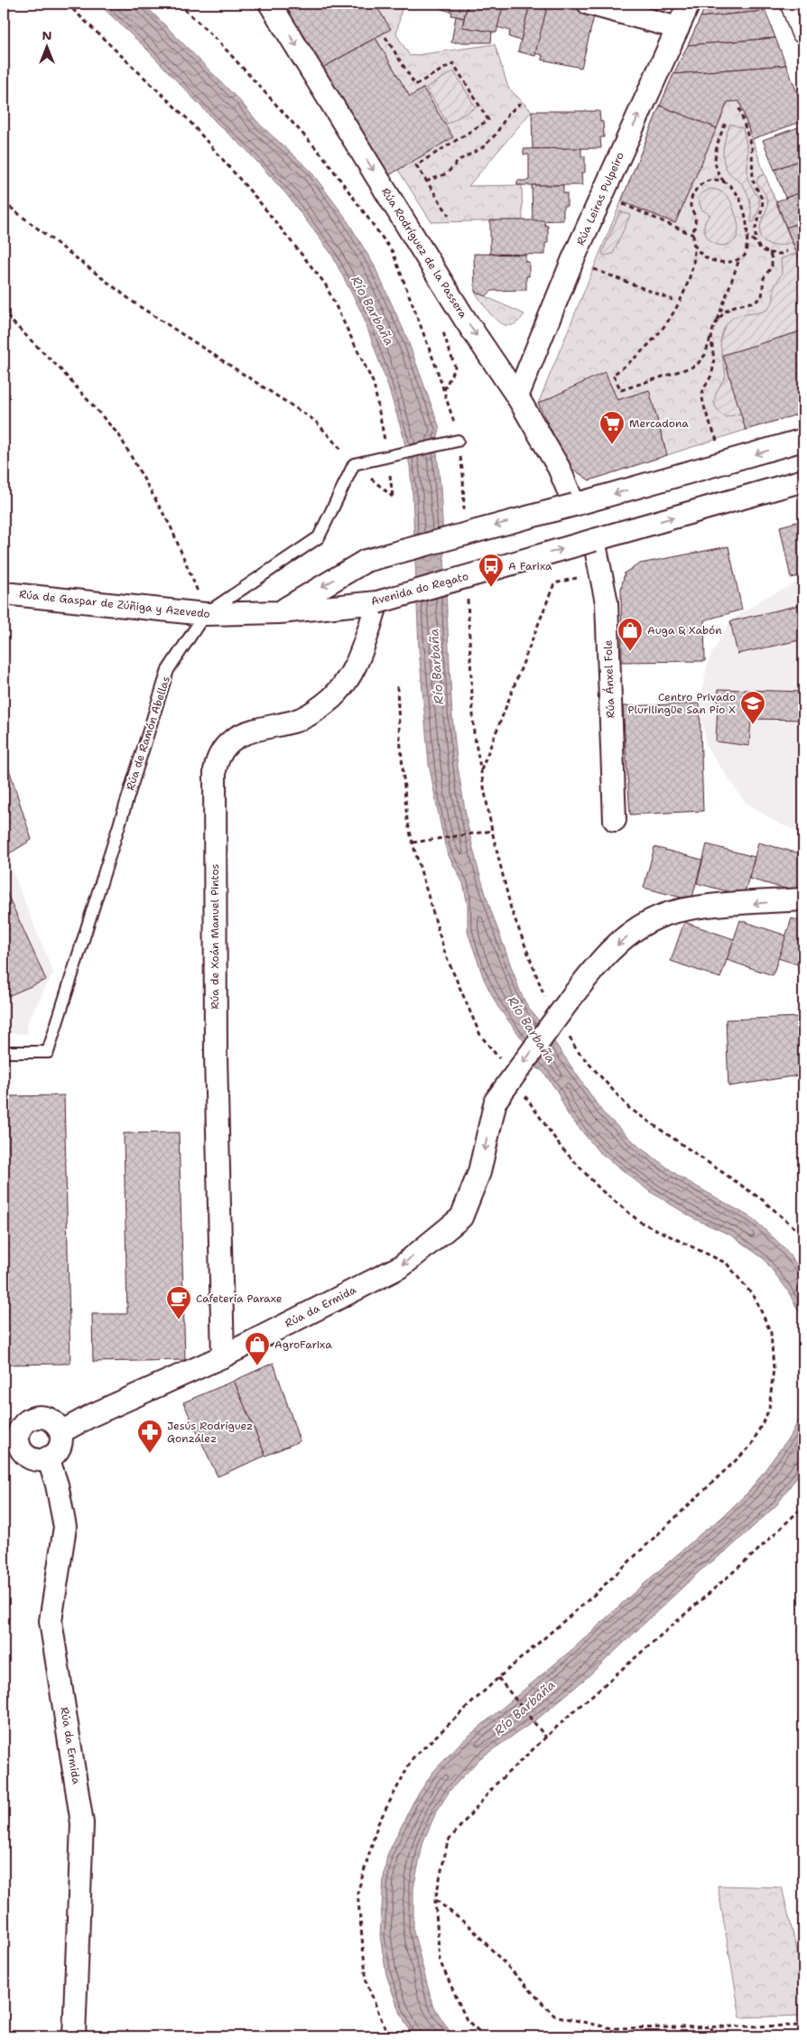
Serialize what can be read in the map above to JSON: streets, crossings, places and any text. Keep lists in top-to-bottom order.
{
  "streets": {
    "street": [
      "Rúa Leiras Pulpeiro",
      "Rúa Rodríguez de la Passera",
      "Avenida do Regato",
      "Rúa de Gaspar de Zúñiga y Azevedo",
      "Rúa Ánxel Fole",
      "Rúa de Xoán Manuel Pintos",
      "Rúa da Ermida"
    ],
    "lane": ["Rúa de Ramón Abellas"]
  },
  "crossings": [
    ["Rúa Leiras Pulpeiro", "Rúa Rodríguez de la Passera"],
    ["Avenida do Regato", "Rúa de Gaspar de Zúñiga y Azevedo"],
    ["Avenida do Regato", "Rúa Ánxel Fole"],
    ["Avenida do Regato", "Rúa de Xoán Manuel Pintos"],
    ["Rúa de Gaspar de Zúñiga y Azevedo", "Rúa de Ramón Abellas"],
    ["Rúa de Xoán Manuel Pintos", "Rúa da Ermida"]
  ],
  "one_way": ["Rúa Leiras Pulpeiro", "Rúa Rodríguez de la Passera", "Rúa da Ermida"],
  "water": ["Río Barbaña"],
  "places": {
    "supermarket": ["Mercadona"],
    "bus stop": ["A Farixa"],
    "shop": ["Auga & Xabón", "AgroFarixa"],
    "school or university": ["Centro Privado Plurilingüe San Pío X"],
    "cafe": ["Cafetería Paraxe"],
    "pharmacy": ["Jesús Rodríguez González"]
  },
  "north": "top"
}
